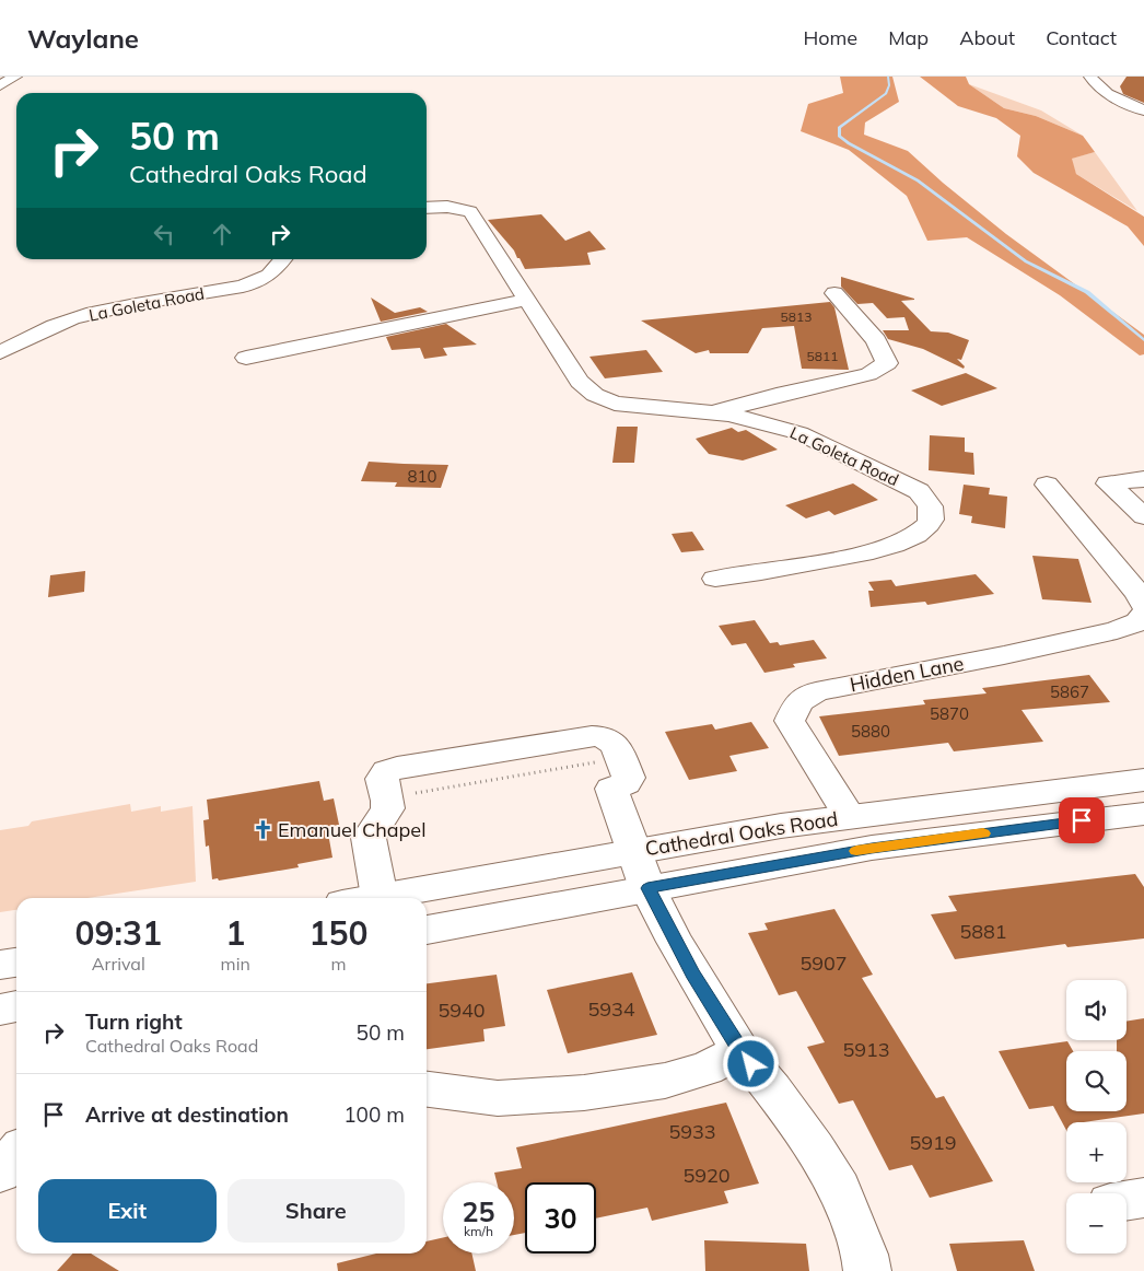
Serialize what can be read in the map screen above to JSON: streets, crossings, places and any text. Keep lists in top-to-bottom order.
{
  "streets": {
    "street": ["La Goleta Road", "Hidden Lane", "Cathedral Oaks Road"]
  },
  "crossings": [
    ["Hidden Lane", "Cathedral Oaks Road"]
  ],
  "places": {
    "church": ["Emanuel Chapel"]
  },
  "house_numbers": [
    "5813",
    "5811",
    "810",
    "5867",
    "5870",
    "5880",
    "5881",
    "5907",
    "5934",
    "5940",
    "5913",
    "5933",
    "5919",
    "5920"
  ],
  "page": {
    "header": "Waylane",
    "nav": [
      "Home",
      "Map",
      "About",
      "Contact"
    ],
    "turn": ["50 m", "Cathedral Oaks Road"],
    "eta": [
      "09:31",
      "Arrival",
      "1",
      "min",
      "150",
      "m"
    ],
    "map_buttons": ["+", "−"],
    "list": [
      {
        "name": "Turn right",
        "note": "Cathedral Oaks Road",
        "value": "50 m"
      },
      {
        "name": "Arrive at destination",
        "value": "100 m"
      }
    ],
    "buttons": ["Exit", "Share"],
    "speed": "25 km/h",
    "limit": "30"
  }
}
